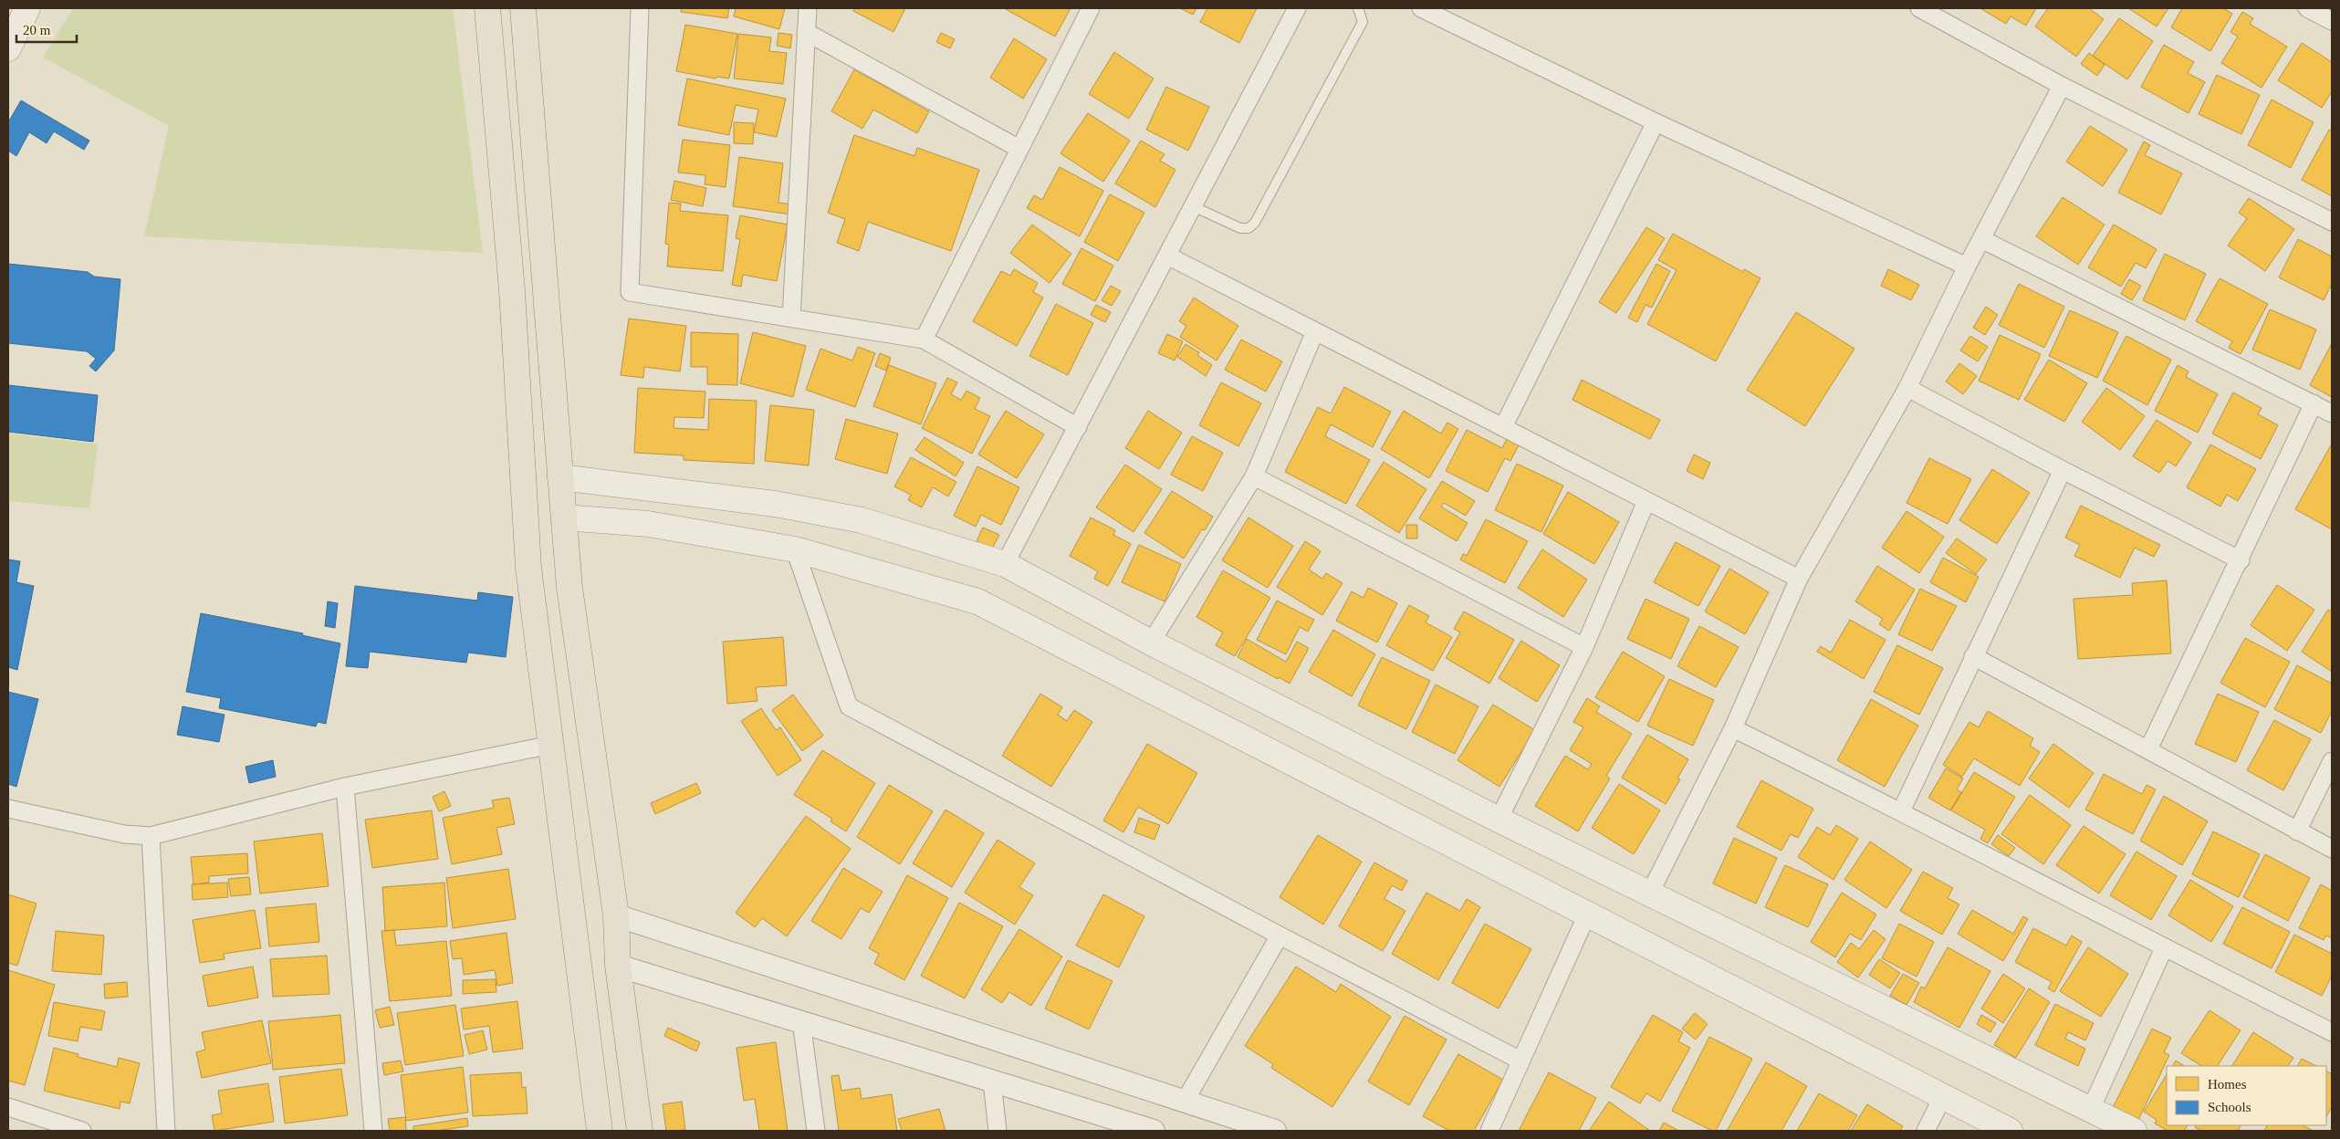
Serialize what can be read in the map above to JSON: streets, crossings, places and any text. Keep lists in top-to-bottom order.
{
  "legend": ["Homes", "Schools"],
  "scale_bar": "20 m"
}
